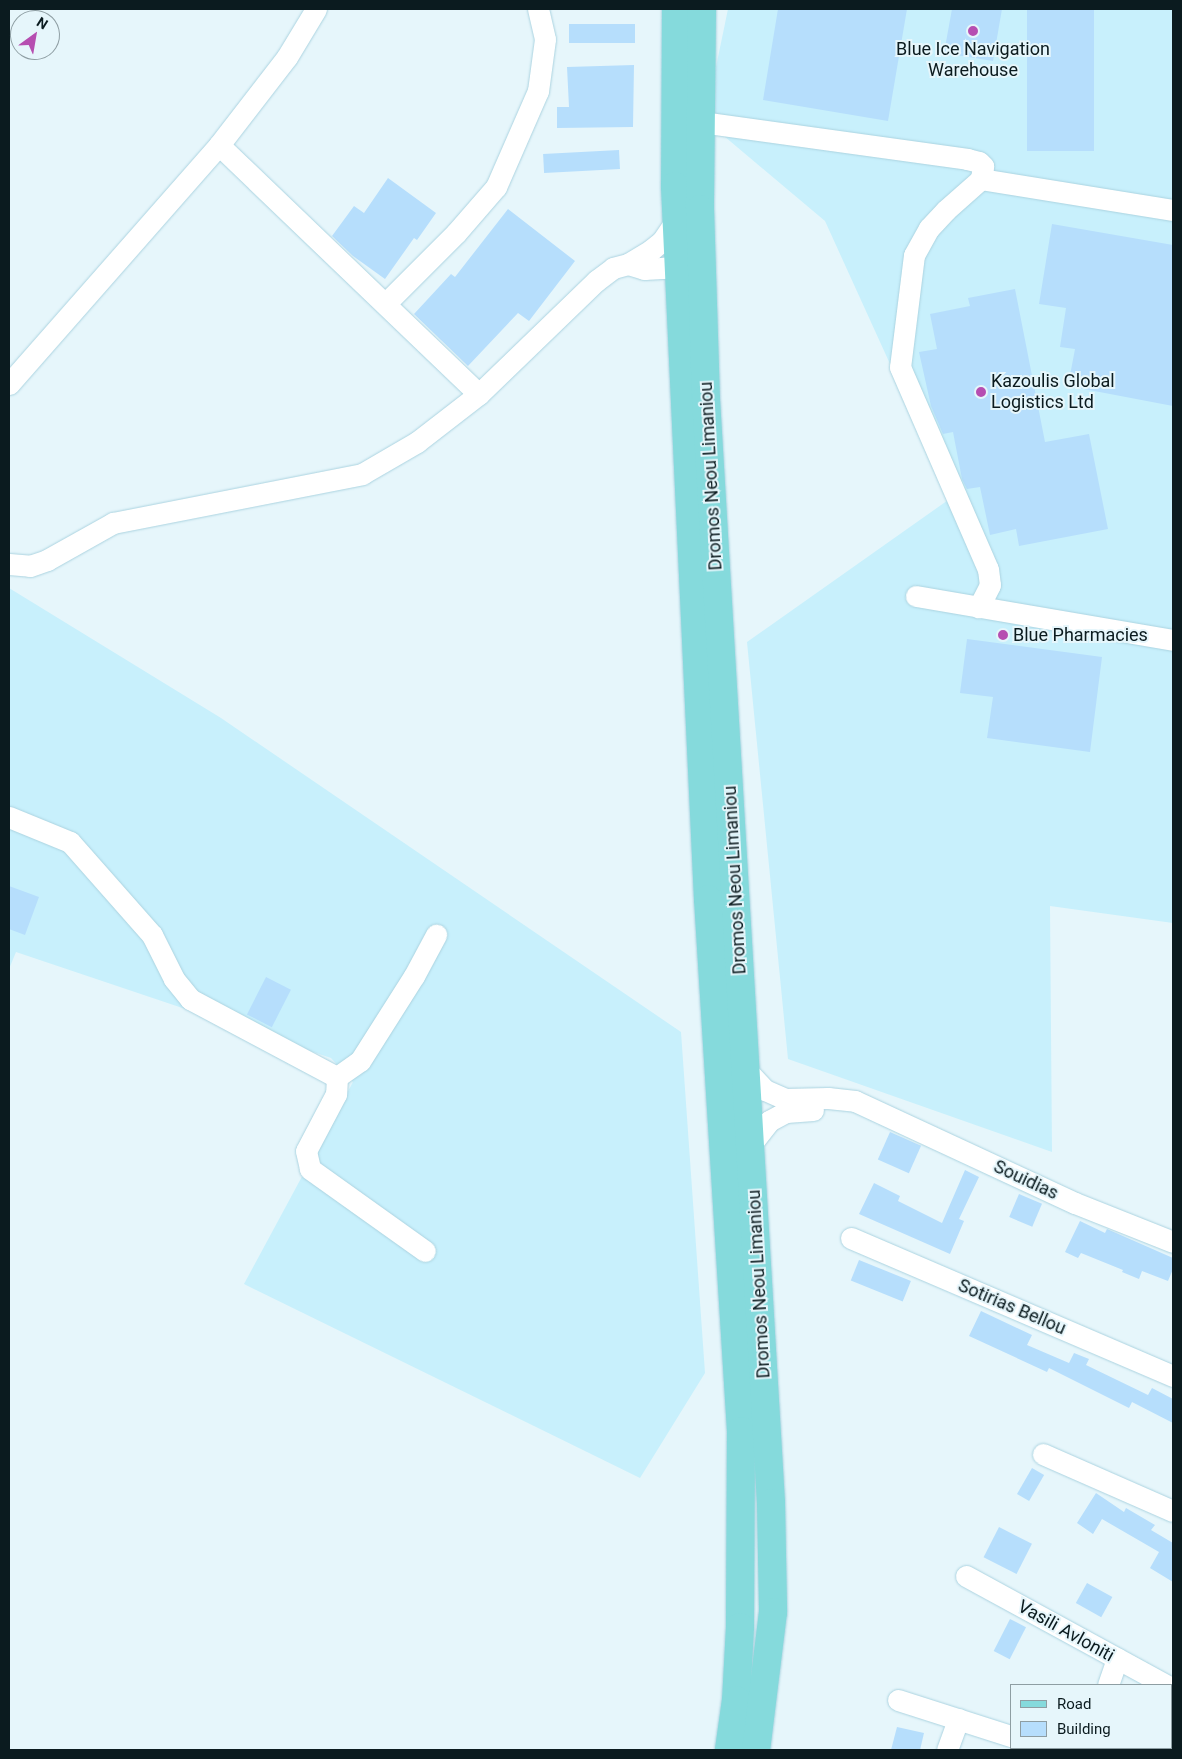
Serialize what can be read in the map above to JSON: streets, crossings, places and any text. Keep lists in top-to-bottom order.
{
  "streets": {
    "main road": ["Dromos Neou Limaniou"],
    "street": ["Souidias", "Sotirias Bellou", "Vasili Avloniti"]
  },
  "crossings": [
    ["Dromos Neou Limaniou", "Souidias"]
  ],
  "places": ["Blue Ice Navigation Warehouse", "Kazoulis Global Logistics Ltd", "Blue Pharmacies"],
  "legend": ["Road", "Building"],
  "north": "top right"
}
